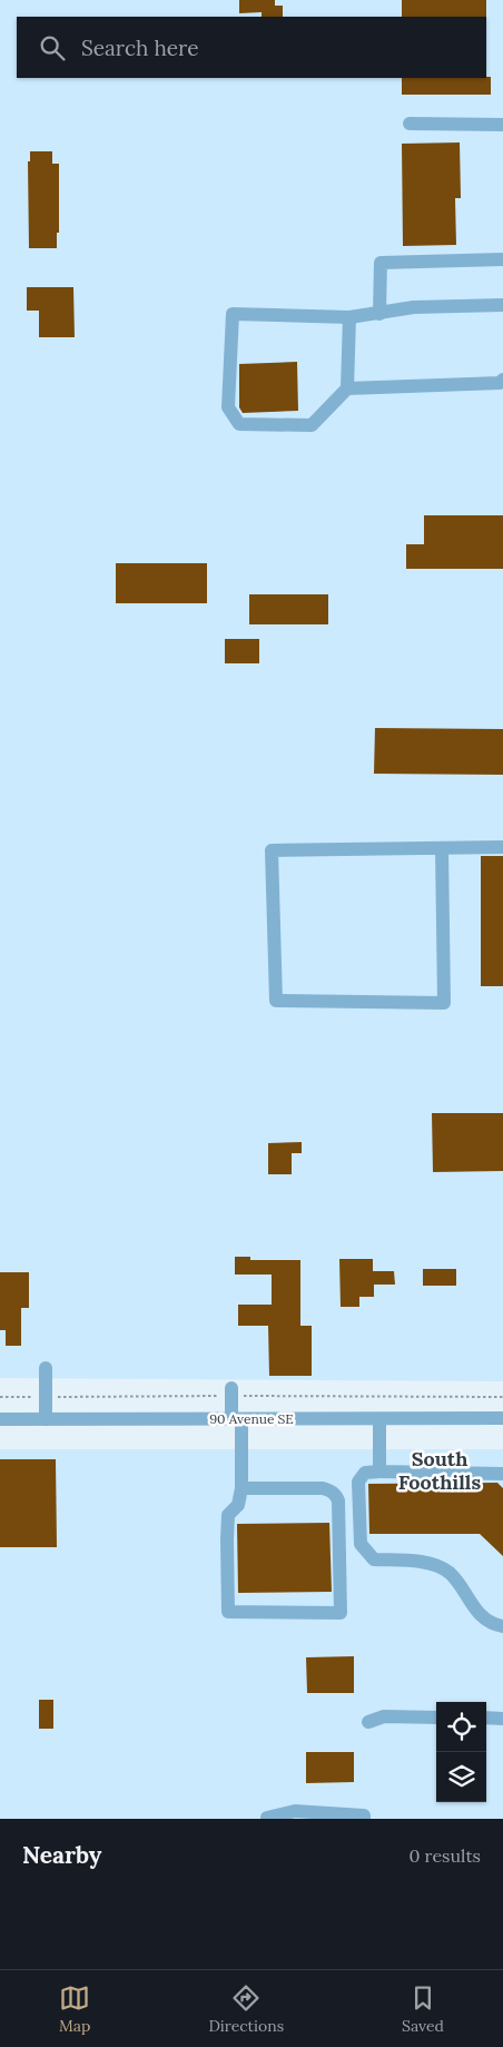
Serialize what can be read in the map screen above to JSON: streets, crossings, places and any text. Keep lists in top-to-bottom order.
{
  "streets": {
    "street": ["90 Avenue SE"]
  },
  "districts": ["South Foothills"],
  "page": {
    "search": "Search here",
    "heading": ["Nearby", "0 results"],
    "nav": ["Map", "Directions", "Saved"]
  }
}
